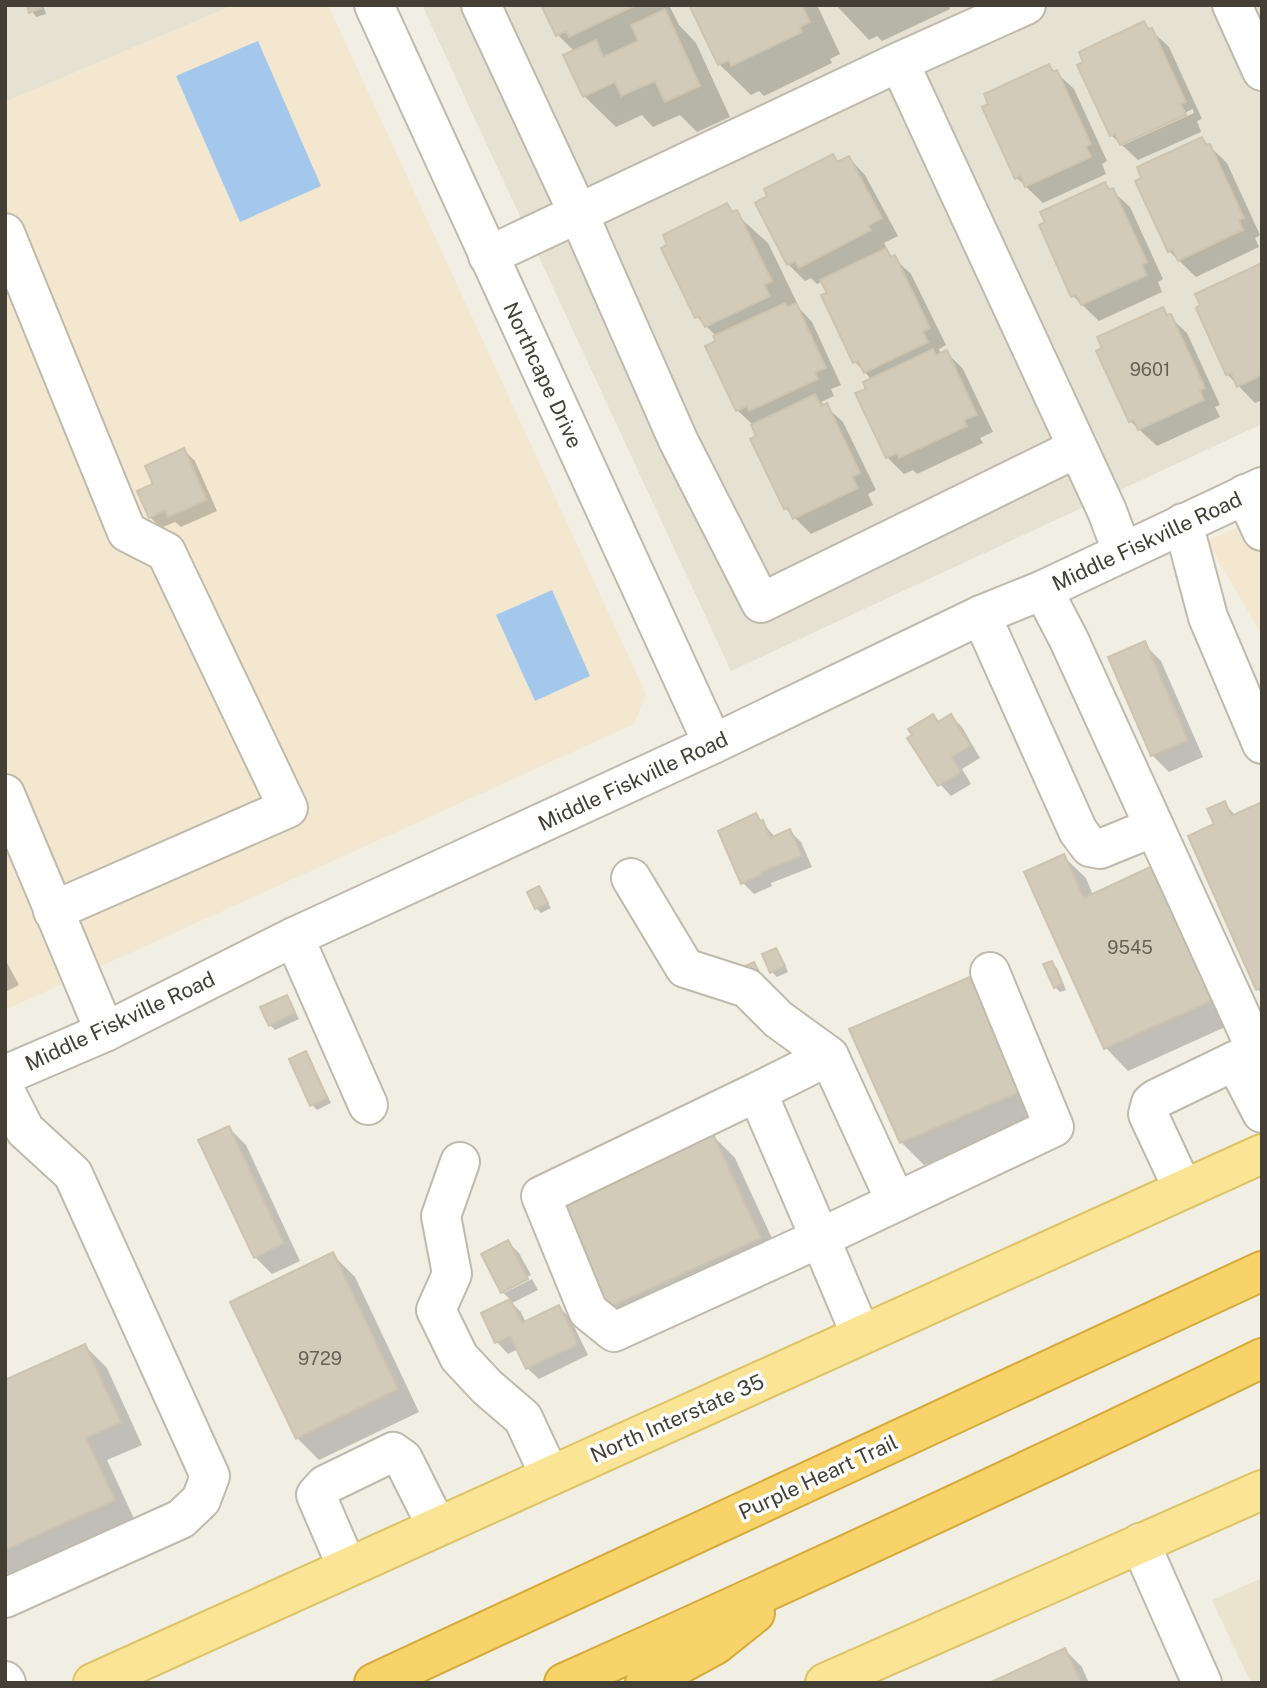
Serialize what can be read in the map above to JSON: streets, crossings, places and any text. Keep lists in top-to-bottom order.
{
  "streets": {
    "highway": ["Purple Heart Trail"],
    "main road": ["North Interstate 35"],
    "street": ["Northcape Drive", "Middle Fiskville Road"]
  },
  "crossings": [
    ["Northcape Drive", "Middle Fiskville Road"]
  ],
  "house_numbers": ["9601", "9545", "9729"]
}
